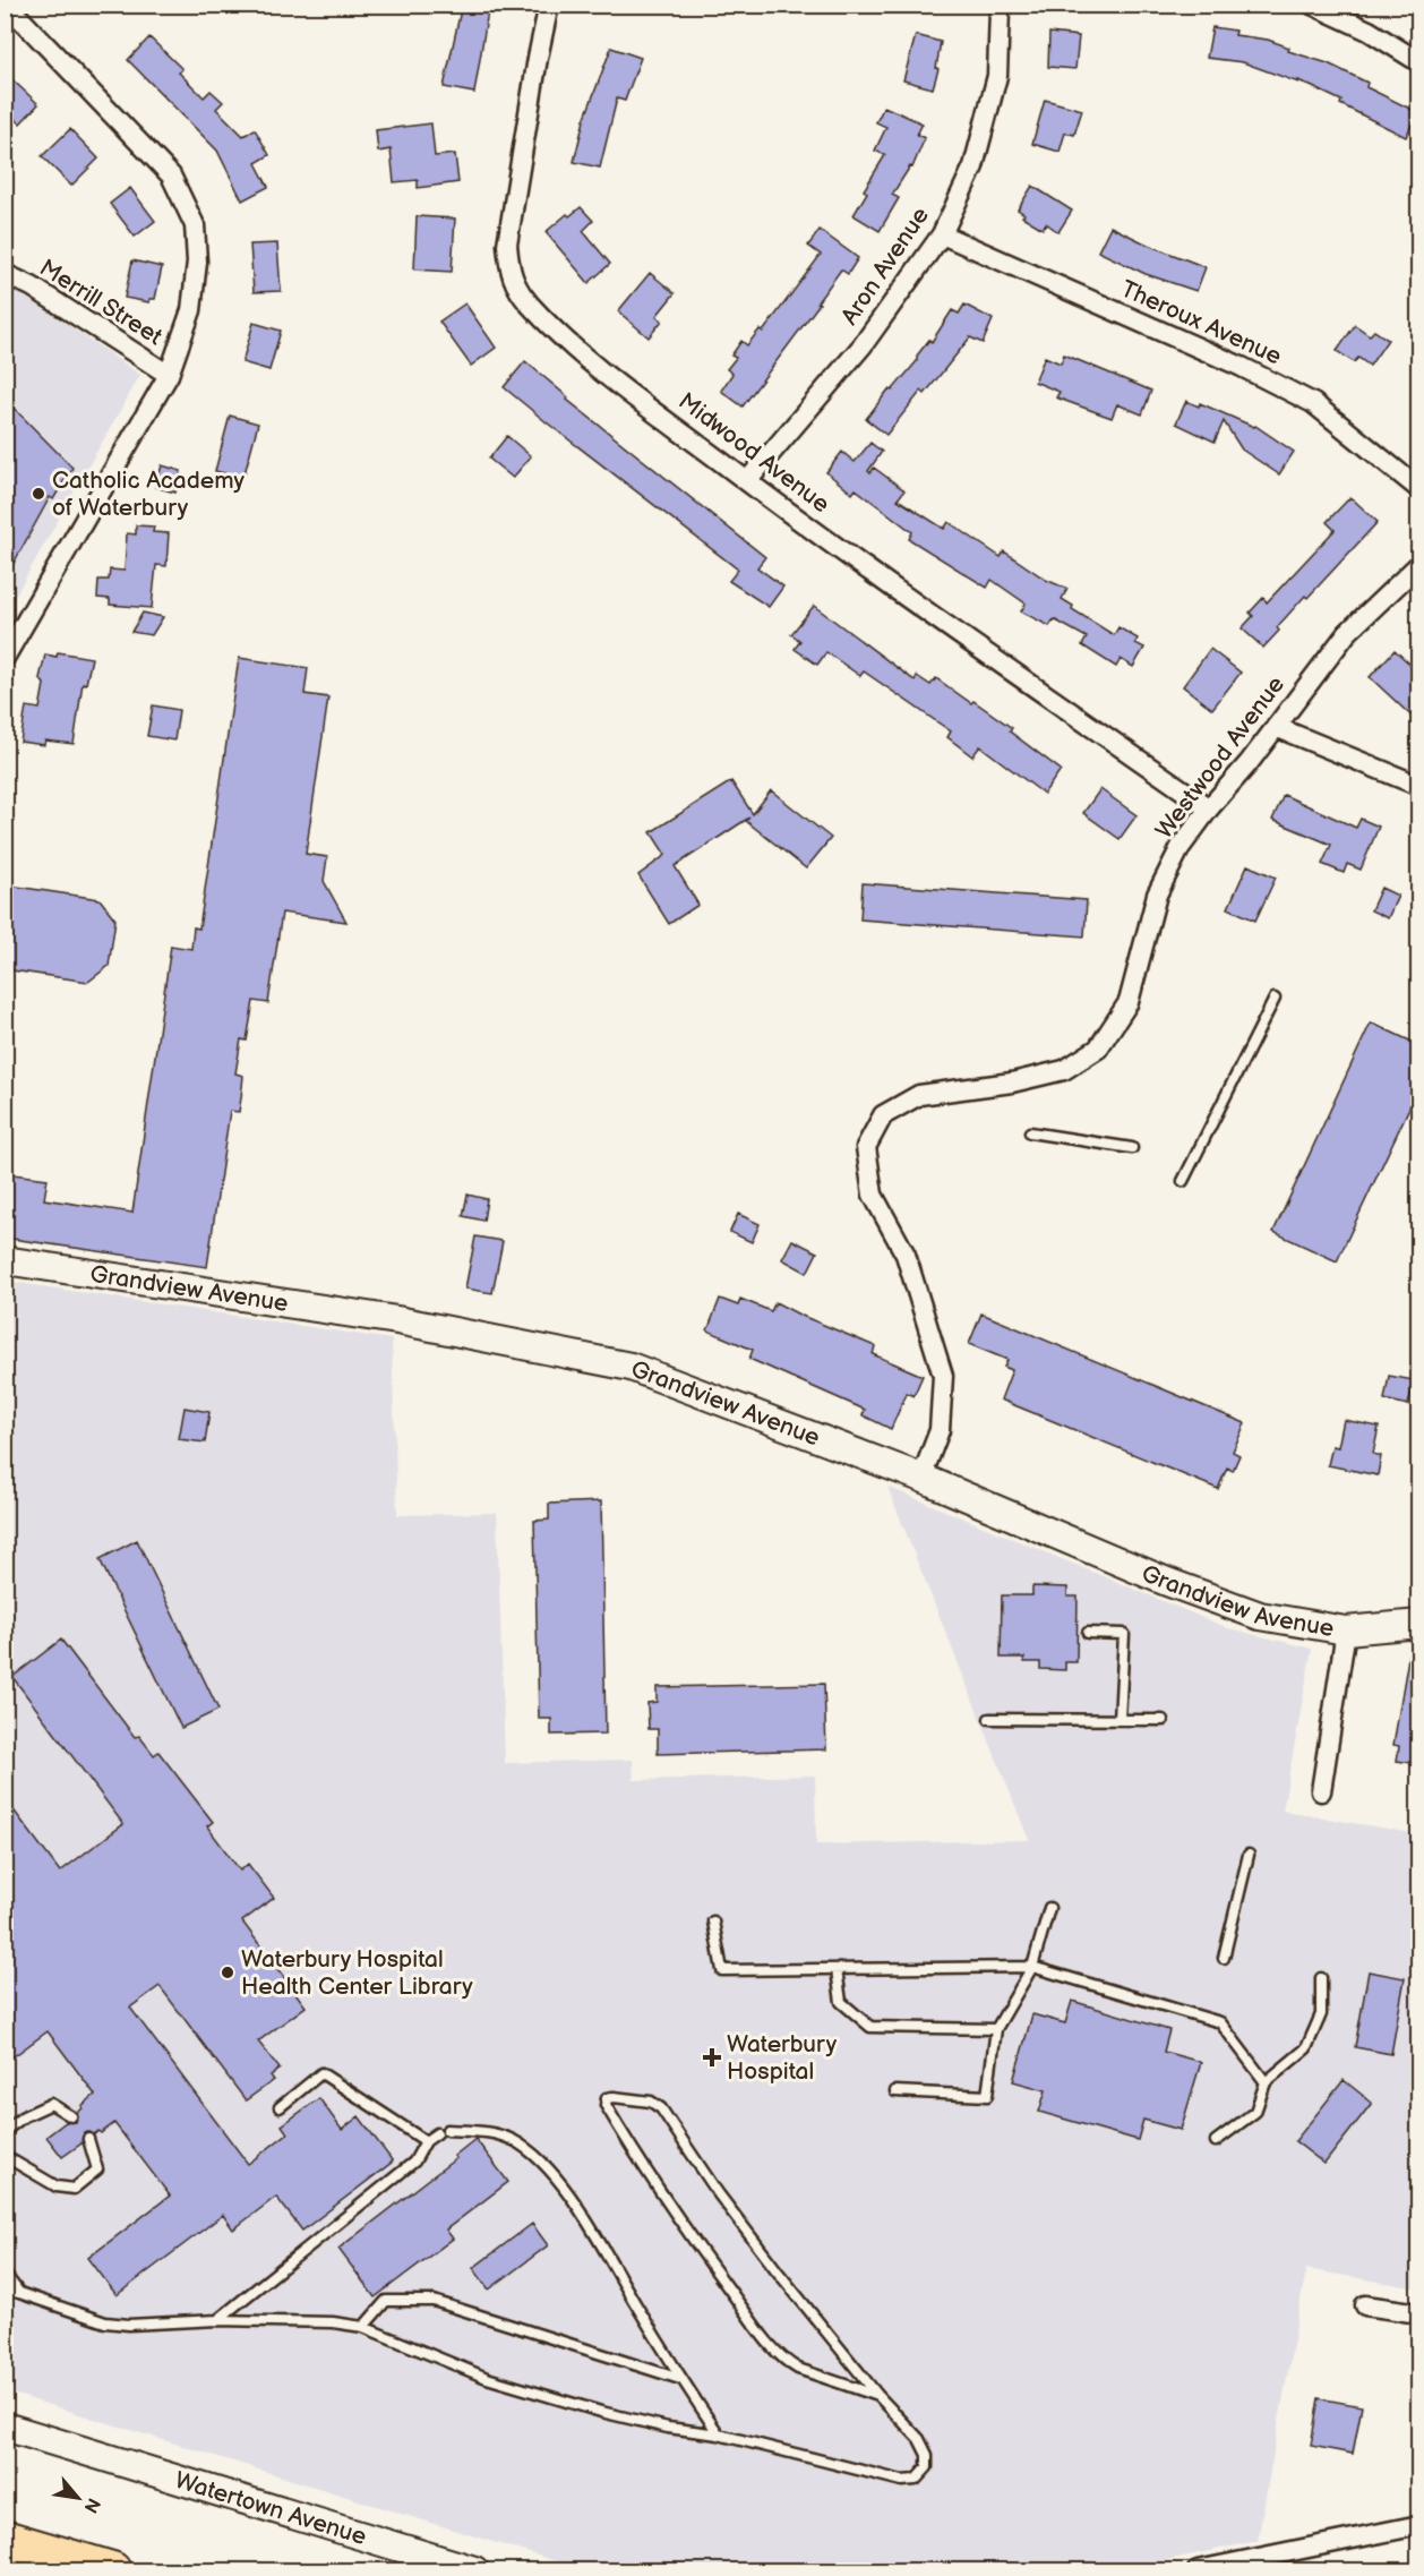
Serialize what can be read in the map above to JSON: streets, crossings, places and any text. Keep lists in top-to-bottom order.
{
  "streets": {
    "main road": ["Grandview Avenue", "Watertown Avenue"],
    "street": [
      "Aron Avenue",
      "Merrill Street",
      "Theroux Avenue",
      "Midwood Avenue",
      "Westwood Avenue"
    ]
  },
  "crossings": [
    ["Aron Avenue", "Theroux Avenue"],
    ["Aron Avenue", "Midwood Avenue"],
    ["Midwood Avenue", "Westwood Avenue"],
    ["Westwood Avenue", "Grandview Avenue"]
  ],
  "places": {
    "other": ["Catholic Academy of Waterbury", "Waterbury Hospital Health Center Library"],
    "health": ["Waterbury Hospital"]
  },
  "north": "bottom right"
}
